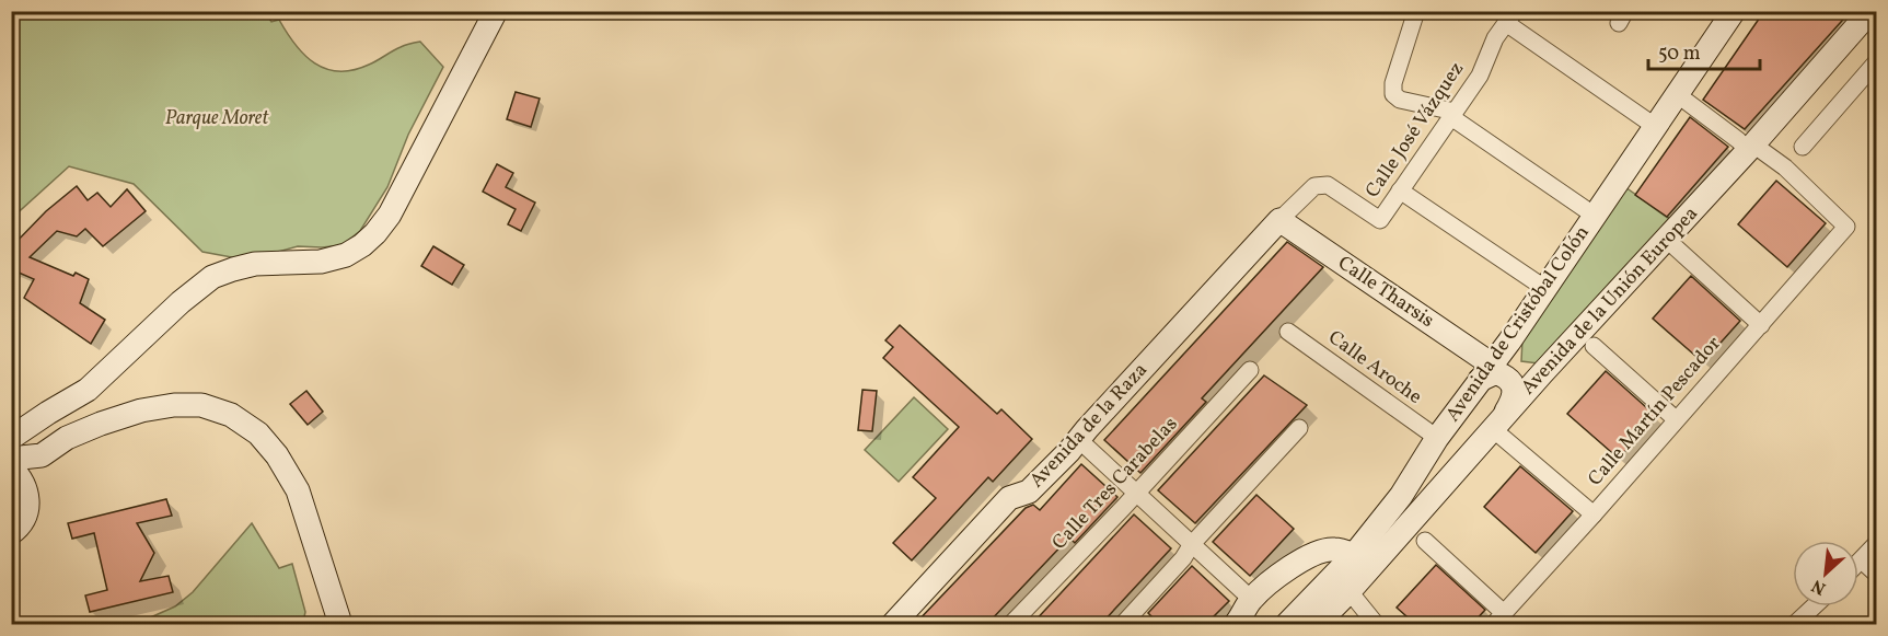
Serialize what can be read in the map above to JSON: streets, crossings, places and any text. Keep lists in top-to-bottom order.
{
  "streets": {
    "main road": [
      "Calle Tharsis",
      "Avenida de la Unión Europea",
      "Avenida de Cristóbal Colón",
      "Avenida de la Raza"
    ],
    "street": [
      "Calle José Vázquez",
      "Calle Aroche",
      "Calle Martín Pescador",
      "Calle Tres Carabelas"
    ]
  },
  "crossings": [
    ["Calle José Vázquez", "Calle Tharsis"],
    ["Calle José Vázquez", "Avenida de la Raza"],
    ["Calle Tharsis", "Avenida de Cristóbal Colón"],
    ["Calle Tharsis", "Avenida de la Raza"],
    ["Avenida de la Unión Europea", "Avenida de Cristóbal Colón"],
    ["Avenida de la Unión Europea", "Calle Martín Pescador"],
    ["Avenida de Cristóbal Colón", "Calle Aroche"]
  ],
  "parks": ["Parque Moret"],
  "scale_bar": "50 m",
  "north": "bottom left"
}
